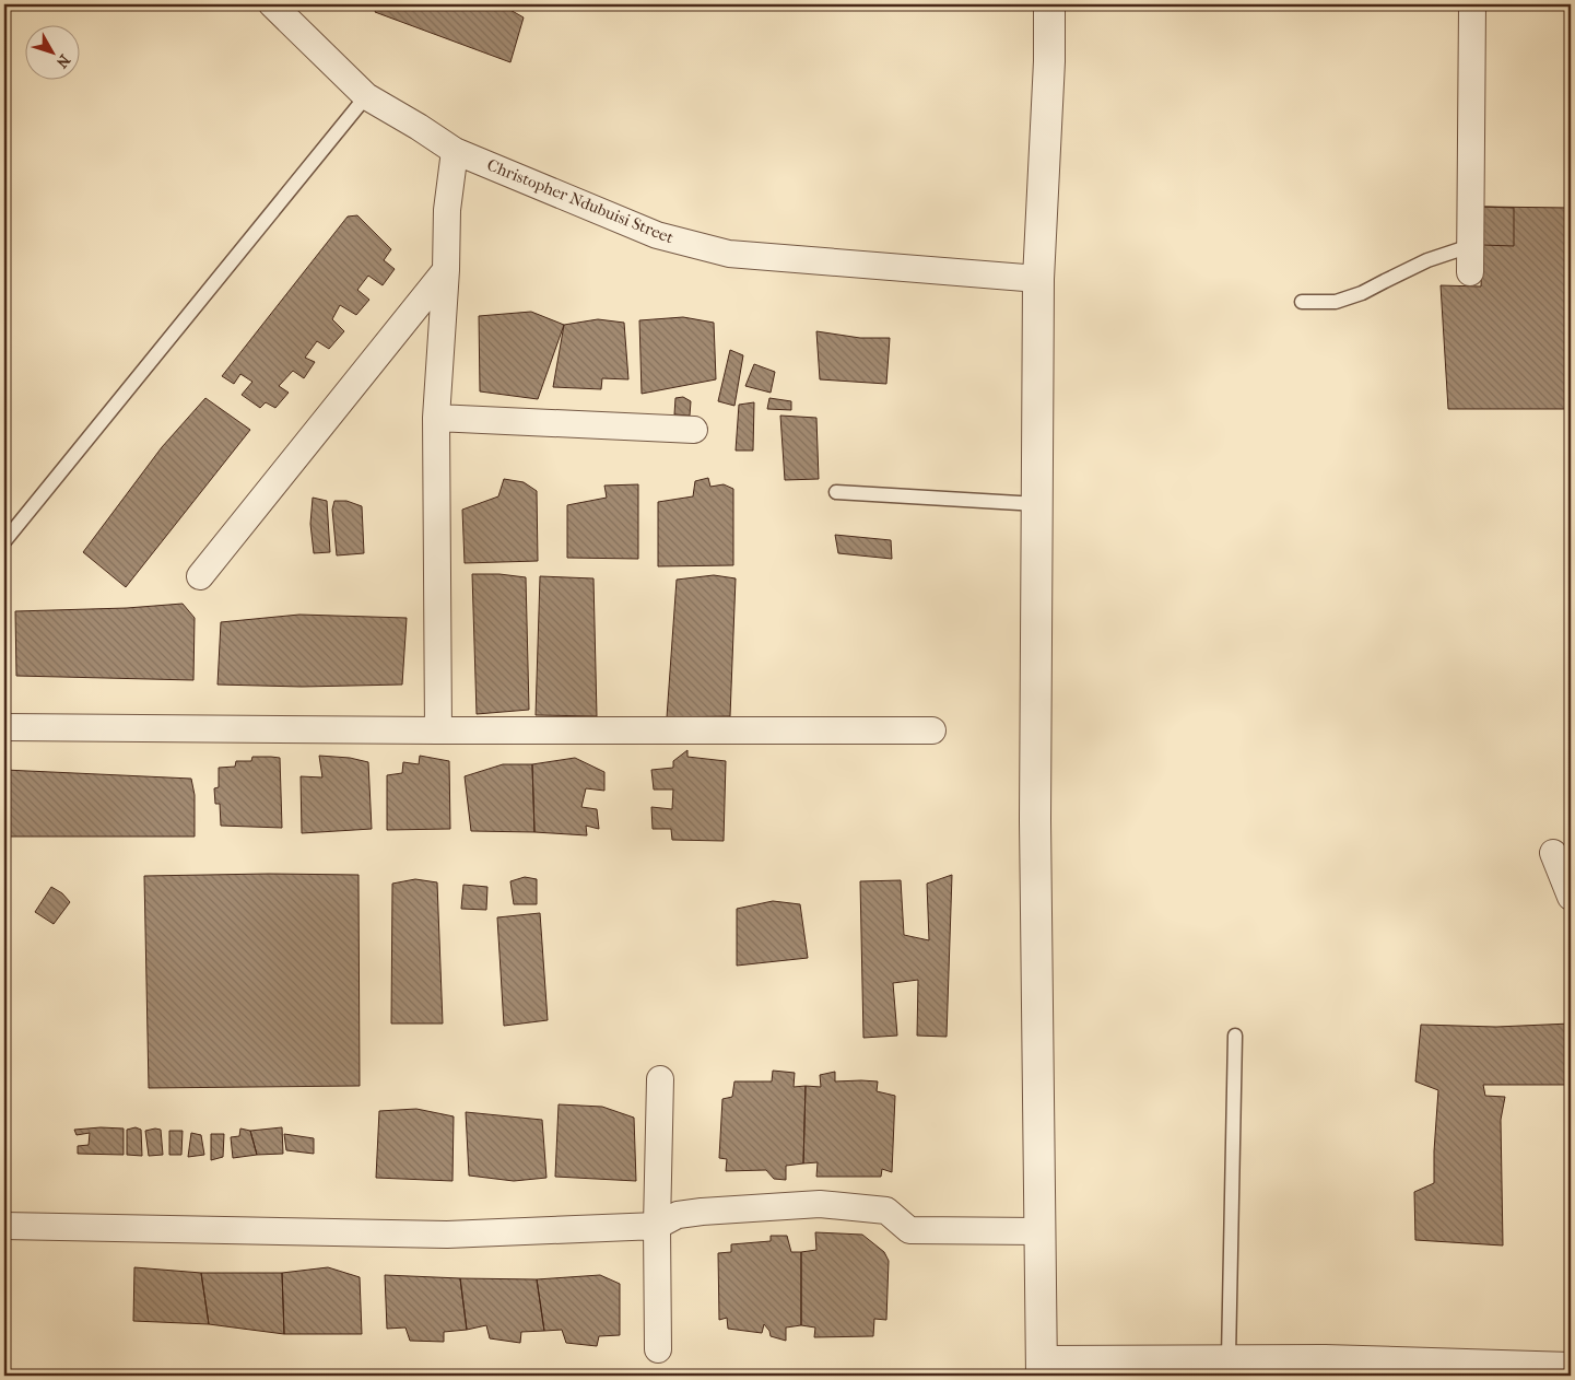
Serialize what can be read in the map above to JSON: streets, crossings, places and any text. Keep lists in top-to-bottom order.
{
  "streets": {
    "street": ["Christopher Ndubuisi Street"]
  },
  "north": "bottom right"
}
